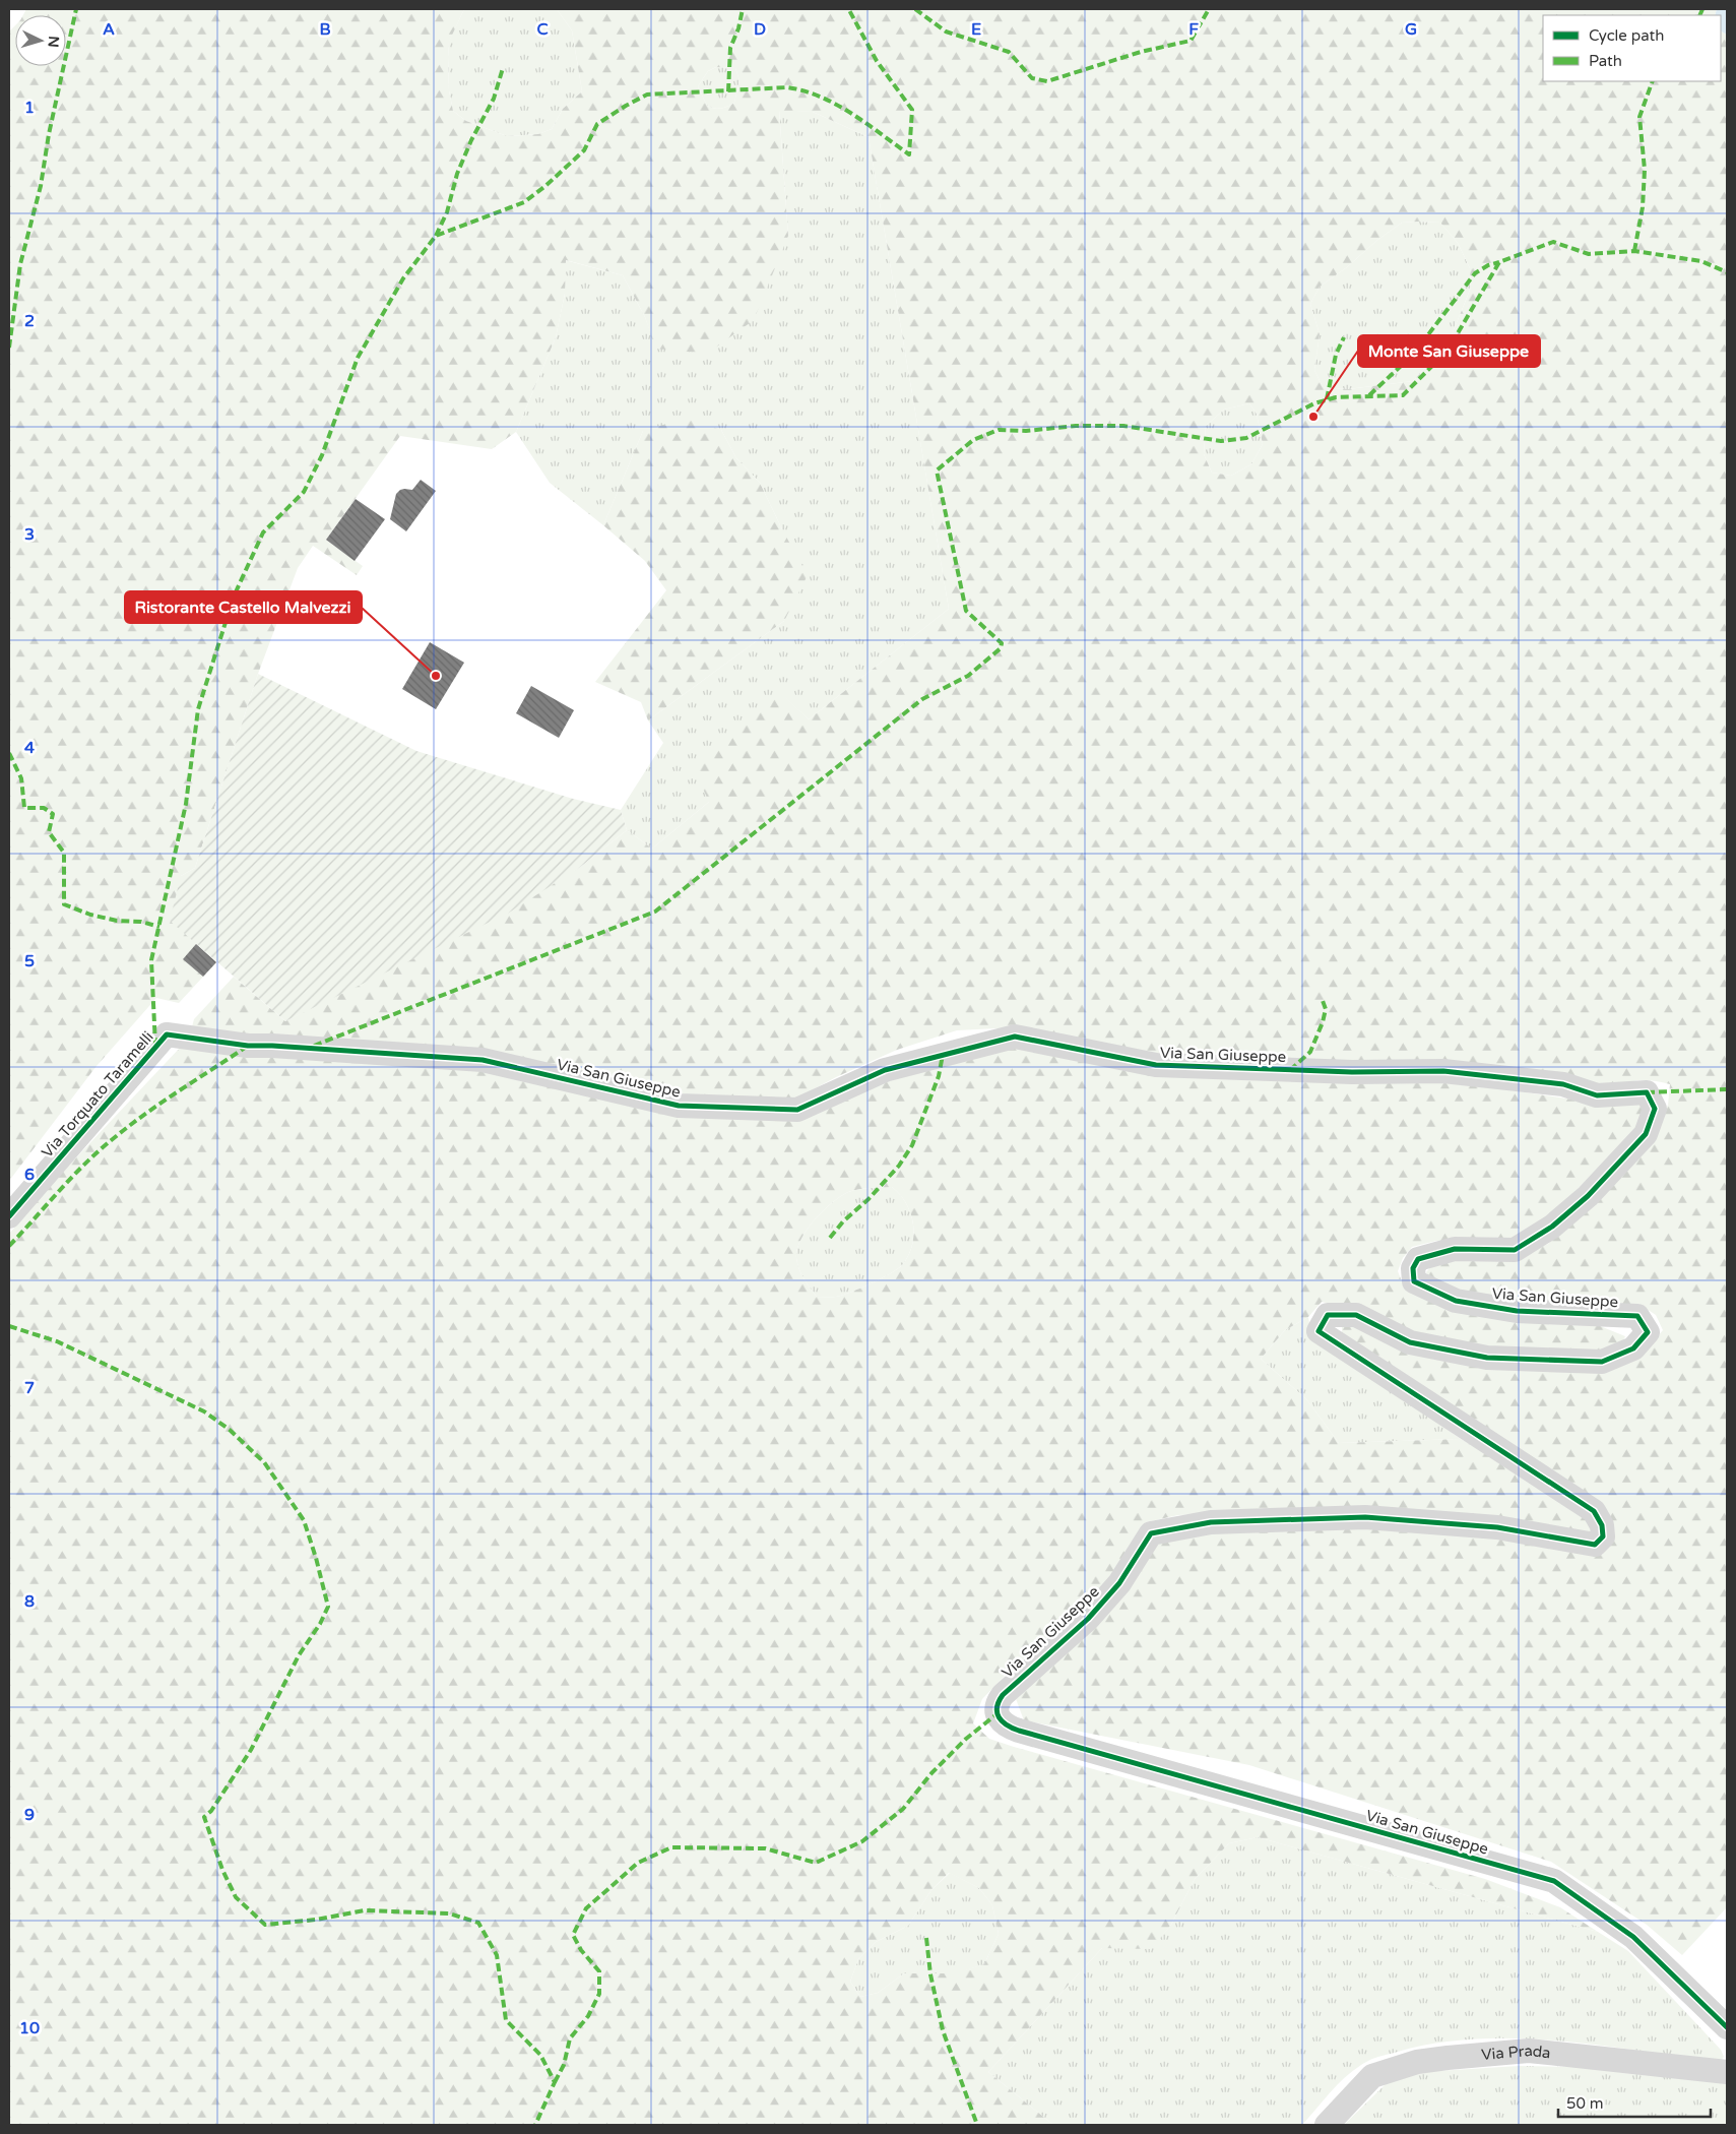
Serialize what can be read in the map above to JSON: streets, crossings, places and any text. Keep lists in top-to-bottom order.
{
  "streets": {
    "street": ["Via San Giuseppe", "Via Torquato Taramelli", "Via Prada"]
  },
  "crossings": [
    ["Via San Giuseppe", "Via Torquato Taramelli"]
  ],
  "places": ["Monte San Giuseppe", "Ristorante Castello Malvezzi"],
  "legend": ["Cycle path", "Path"],
  "scale_bar": "50 m",
  "north": "right",
  "grid": {
    "columns": [
      "A",
      "B",
      "C",
      "D",
      "E",
      "F",
      "G"
    ],
    "rows": [
      "1",
      "2",
      "3",
      "4",
      "5",
      "6",
      "7",
      "8",
      "9",
      "10"
    ]
  }
}
